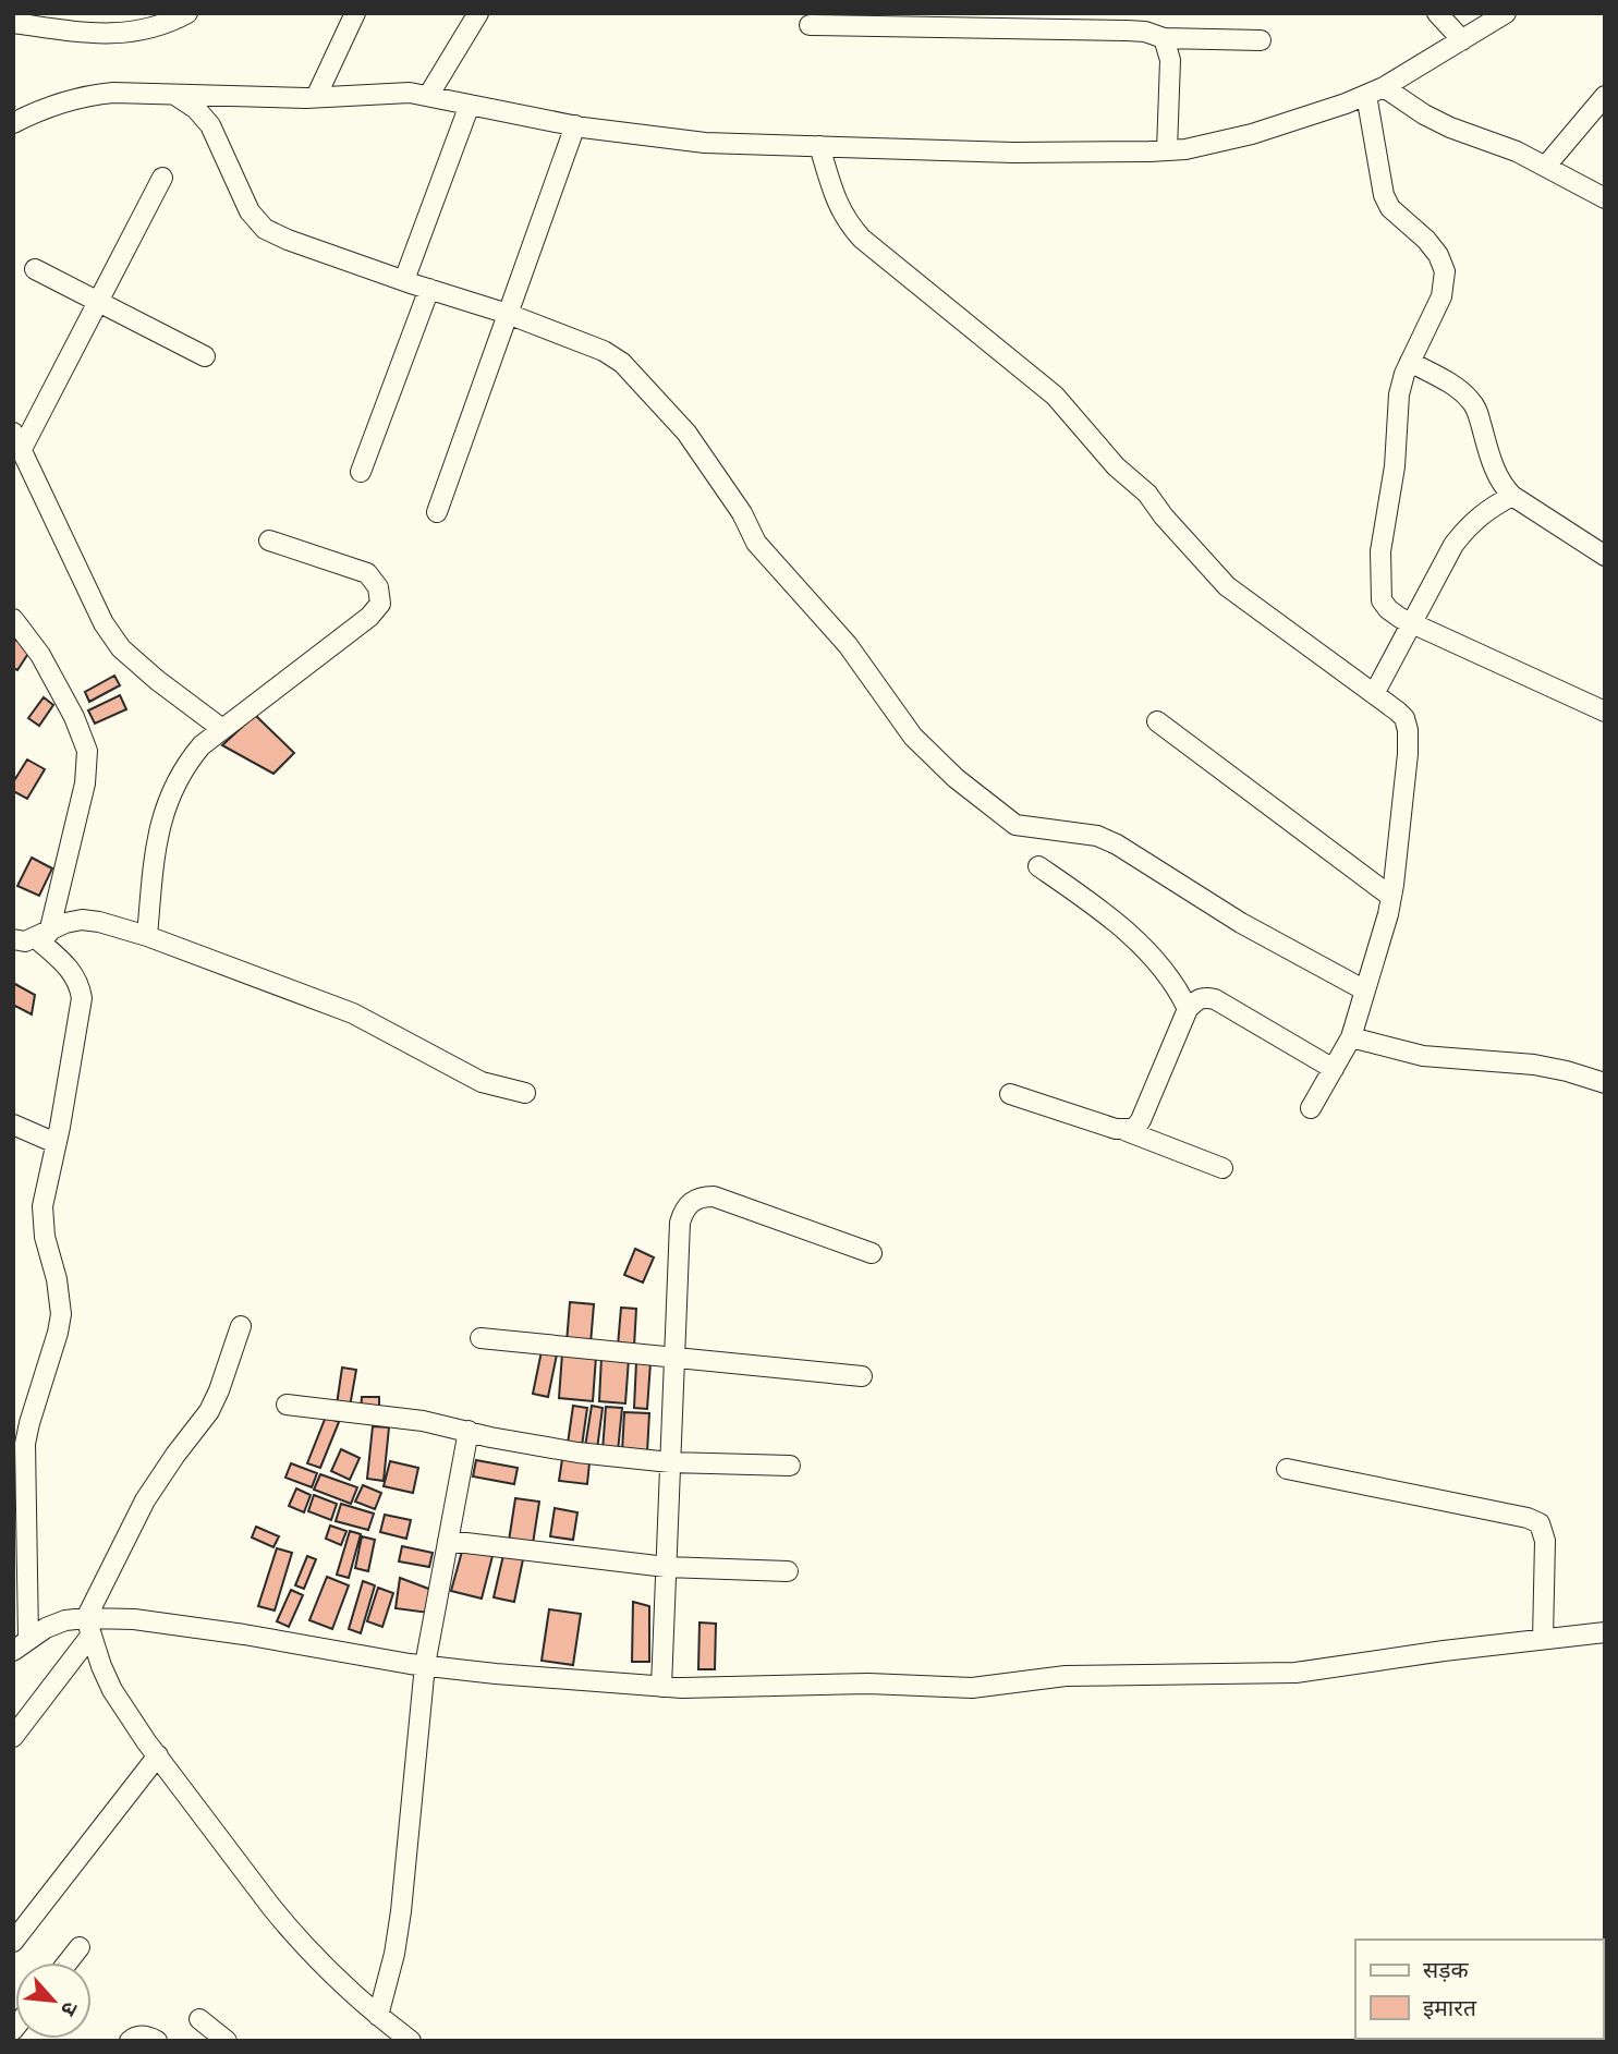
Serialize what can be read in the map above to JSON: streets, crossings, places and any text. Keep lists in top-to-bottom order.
{
  "legend": ["सड़क", "इमारत"],
  "north": "bottom right"
}
